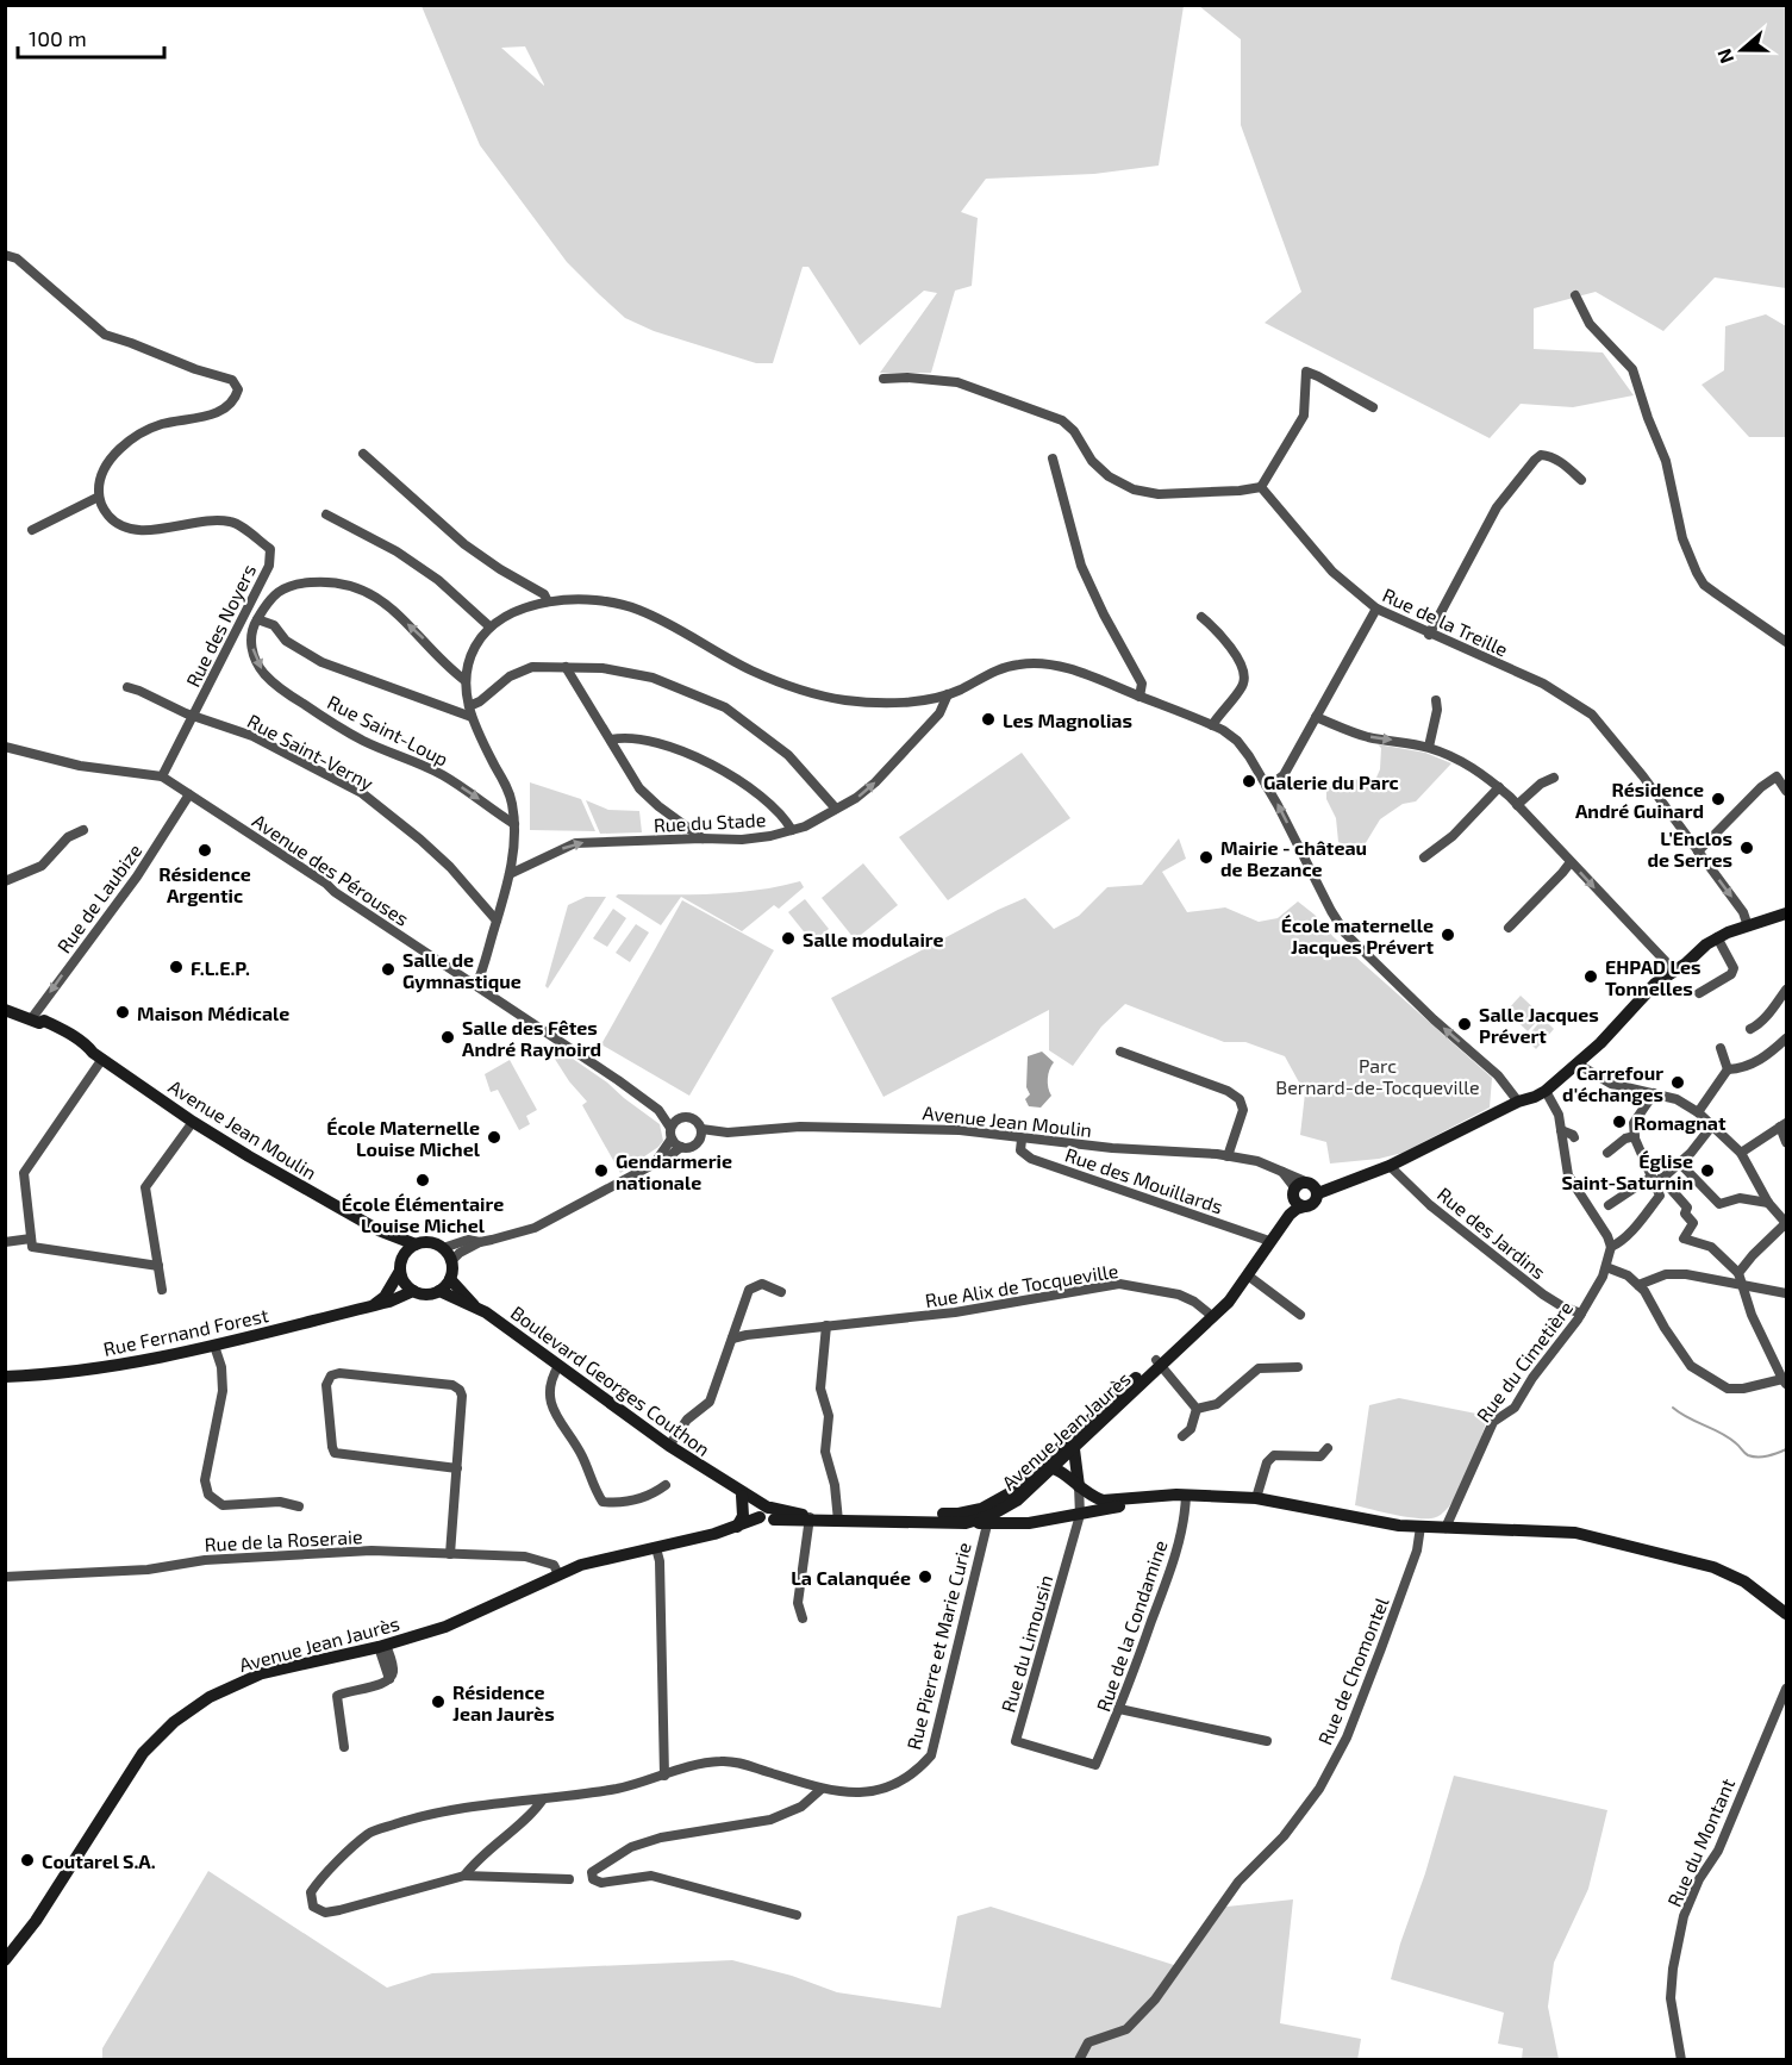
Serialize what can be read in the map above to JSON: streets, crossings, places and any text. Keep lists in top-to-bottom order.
{
  "streets": {
    "main road": [
      "Avenue Jean Moulin",
      "Rue Fernand Forest",
      "Boulevard Georges Couthon",
      "Avenue Jean Jaurès"
    ],
    "street": [
      "Rue de la Treille",
      "Rue des Noyers",
      "Rue Saint-Loup",
      "Rue Saint-Verny",
      "Rue du Stade",
      "Avenue des Pérouses",
      "Rue de Laubize",
      "Rue des Mouillards",
      "Rue des Jardins",
      "Rue Alix de Tocqueville",
      "Rue du Cimetière",
      "Rue de la Roseraie",
      "Rue de la Condamine",
      "Rue du Limousin",
      "Rue Pierre et Marie Curie",
      "Rue de Chomontel",
      "Rue du Montant"
    ]
  },
  "crossings": [
    ["Rue des Noyers", "Rue Saint-Verny"],
    ["Rue des Noyers", "Avenue des Pérouses"],
    ["Avenue des Pérouses", "Rue de Laubize"],
    ["Avenue des Pérouses", "Avenue Jean Moulin"],
    ["Rue de Laubize", "Avenue Jean Moulin"],
    ["Avenue Jean Moulin", "Rue des Mouillards"],
    ["Avenue Jean Moulin", "Rue Fernand Forest"],
    ["Avenue Jean Moulin", "Boulevard Georges Couthon"],
    ["Avenue Jean Moulin", "Avenue Jean Jaurès"],
    ["Rue des Mouillards", "Avenue Jean Jaurès"],
    ["Rue des Jardins", "Rue du Cimetière"],
    ["Rue des Jardins", "Avenue Jean Jaurès"],
    ["Rue Alix de Tocqueville", "Avenue Jean Jaurès"],
    ["Rue Fernand Forest", "Boulevard Georges Couthon"],
    ["Boulevard Georges Couthon", "Avenue Jean Jaurès"],
    ["Avenue Jean Jaurès", "Rue de la Roseraie"],
    ["Avenue Jean Jaurès", "Rue Pierre et Marie Curie"],
    ["Rue de la Condamine", "Rue du Limousin"]
  ],
  "one_way": ["Rue du Stade", "Rue de Laubize"],
  "parks": ["Parc Bernard-de-Tocqueville"],
  "places": [
    "Les Magnolias",
    "Galerie du Parc",
    "Résidence André Guinard",
    "L'Enclos de Serres",
    "Résidence Argentic",
    "Mairie - château de Bezance",
    "École maternelle Jacques Prévert",
    "Salle modulaire",
    "F.L.E.P.",
    "Salle de Gymnastique",
    "EHPAD Les Tonnelles",
    "Maison Médicale",
    "Salle Jacques Prévert",
    "Salle des Fêtes André Raynoird",
    "Carrefour d'échanges",
    "Romagnat",
    "École Maternelle Louise Michel",
    "Gendarmerie nationale",
    "Église Saint-Saturnin",
    "École Élémentaire Louise Michel",
    "La Calanquée",
    "Résidence Jean Jaurès",
    "Coutarel S.A."
  ],
  "scale_bar": "100 m",
  "north": "left"
}
